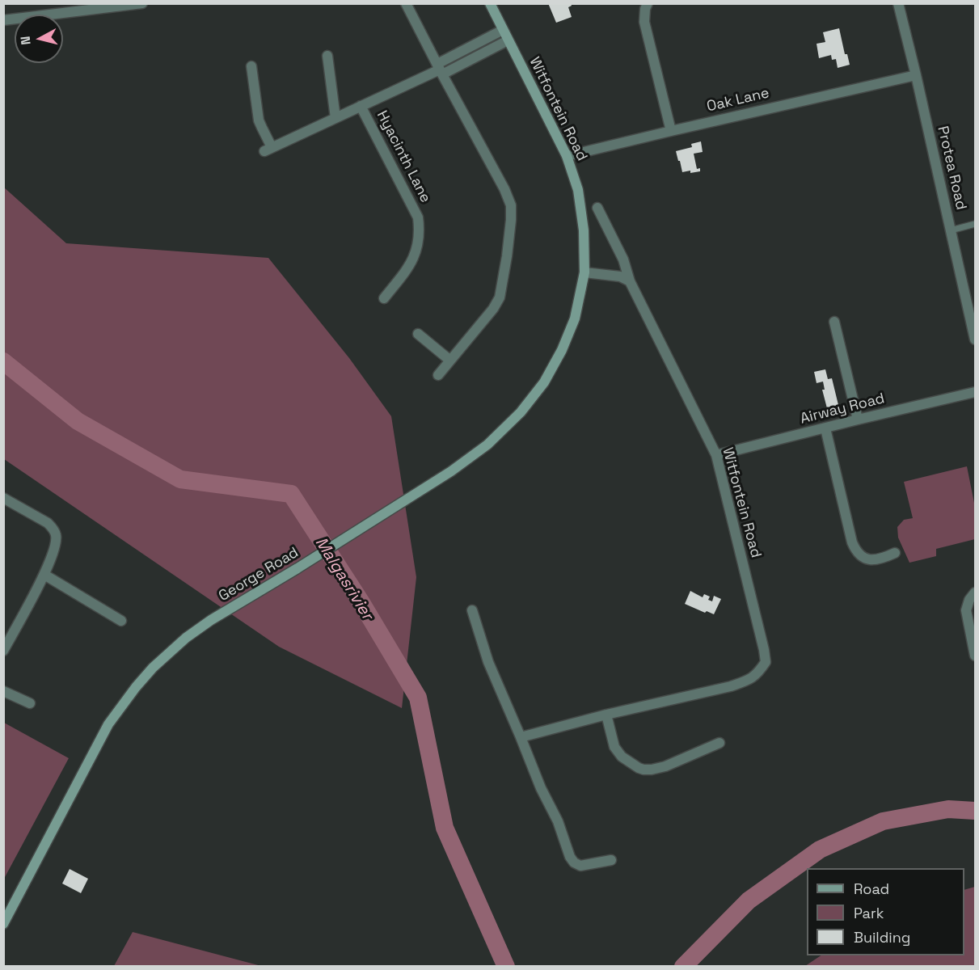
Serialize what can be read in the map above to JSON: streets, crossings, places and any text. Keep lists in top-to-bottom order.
{
  "streets": {
    "main road": ["Witfontein Road", "George Road"],
    "street": [
      "Oak Lane",
      "Hyacinth Lane",
      "Protea Road",
      "Airway Road"
    ]
  },
  "crossings": [
    ["Oak Lane", "Witfontein Road"],
    ["Oak Lane", "Protea Road"],
    ["Witfontein Road", "Airway Road"],
    ["Witfontein Road", "George Road"]
  ],
  "water": ["Malgasrivier"],
  "legend": ["Road", "Park", "Building"],
  "north": "left"
}
